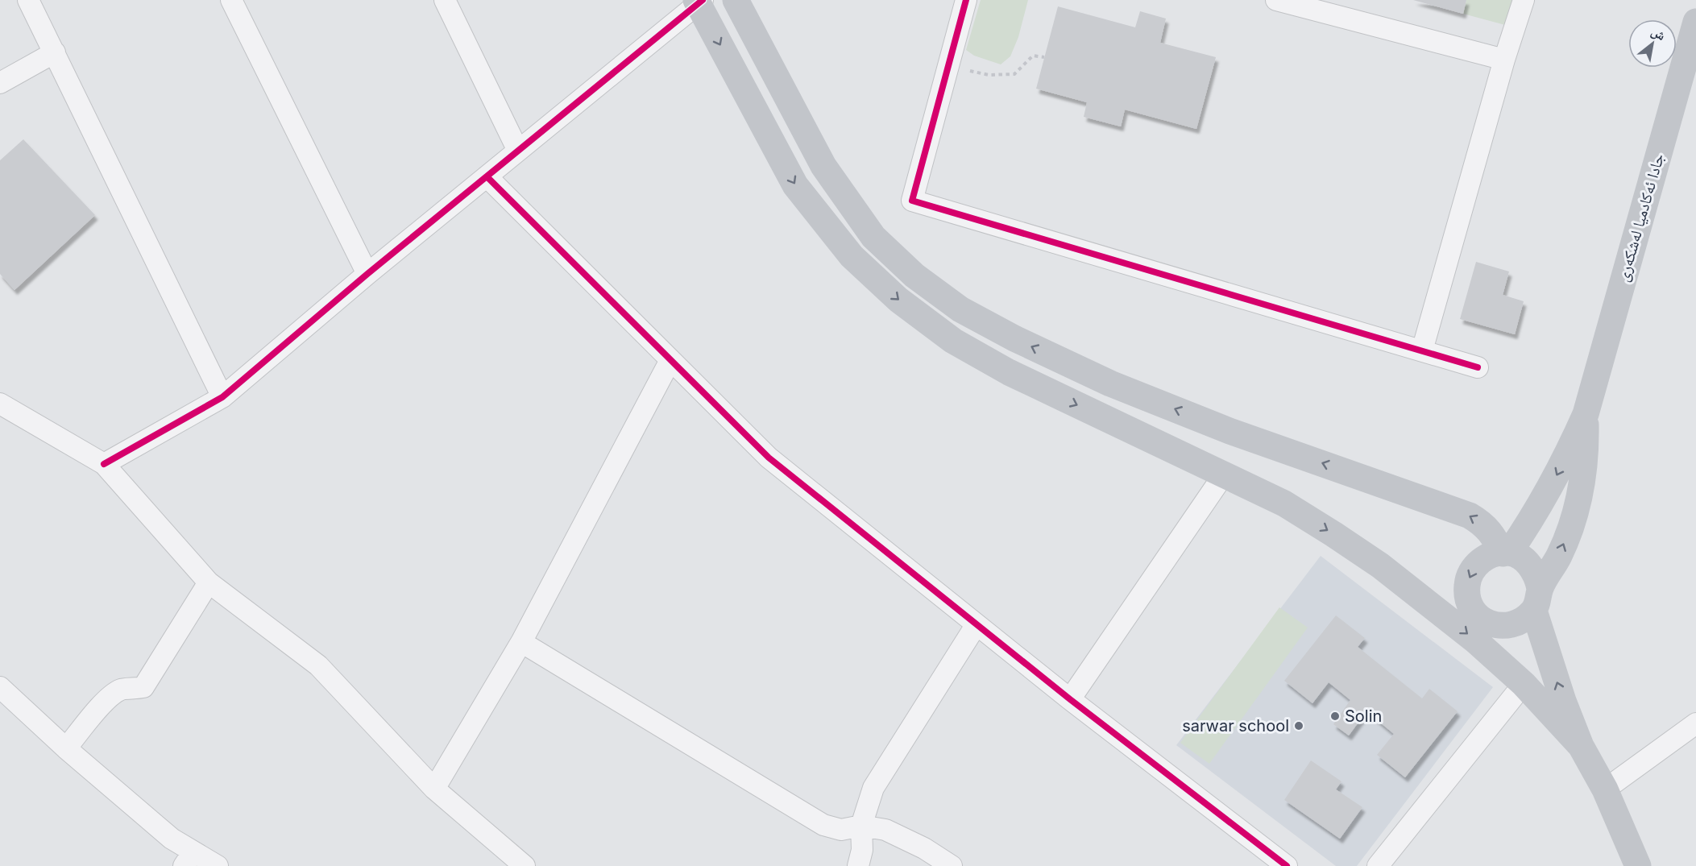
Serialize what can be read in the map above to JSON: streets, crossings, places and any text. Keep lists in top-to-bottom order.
{
  "streets": {
    "main road": ["جادا ئه‌كادميا له‌شكه‌رى"]
  },
  "places": ["Solin", "sarwar school"],
  "north": "top right"
}
